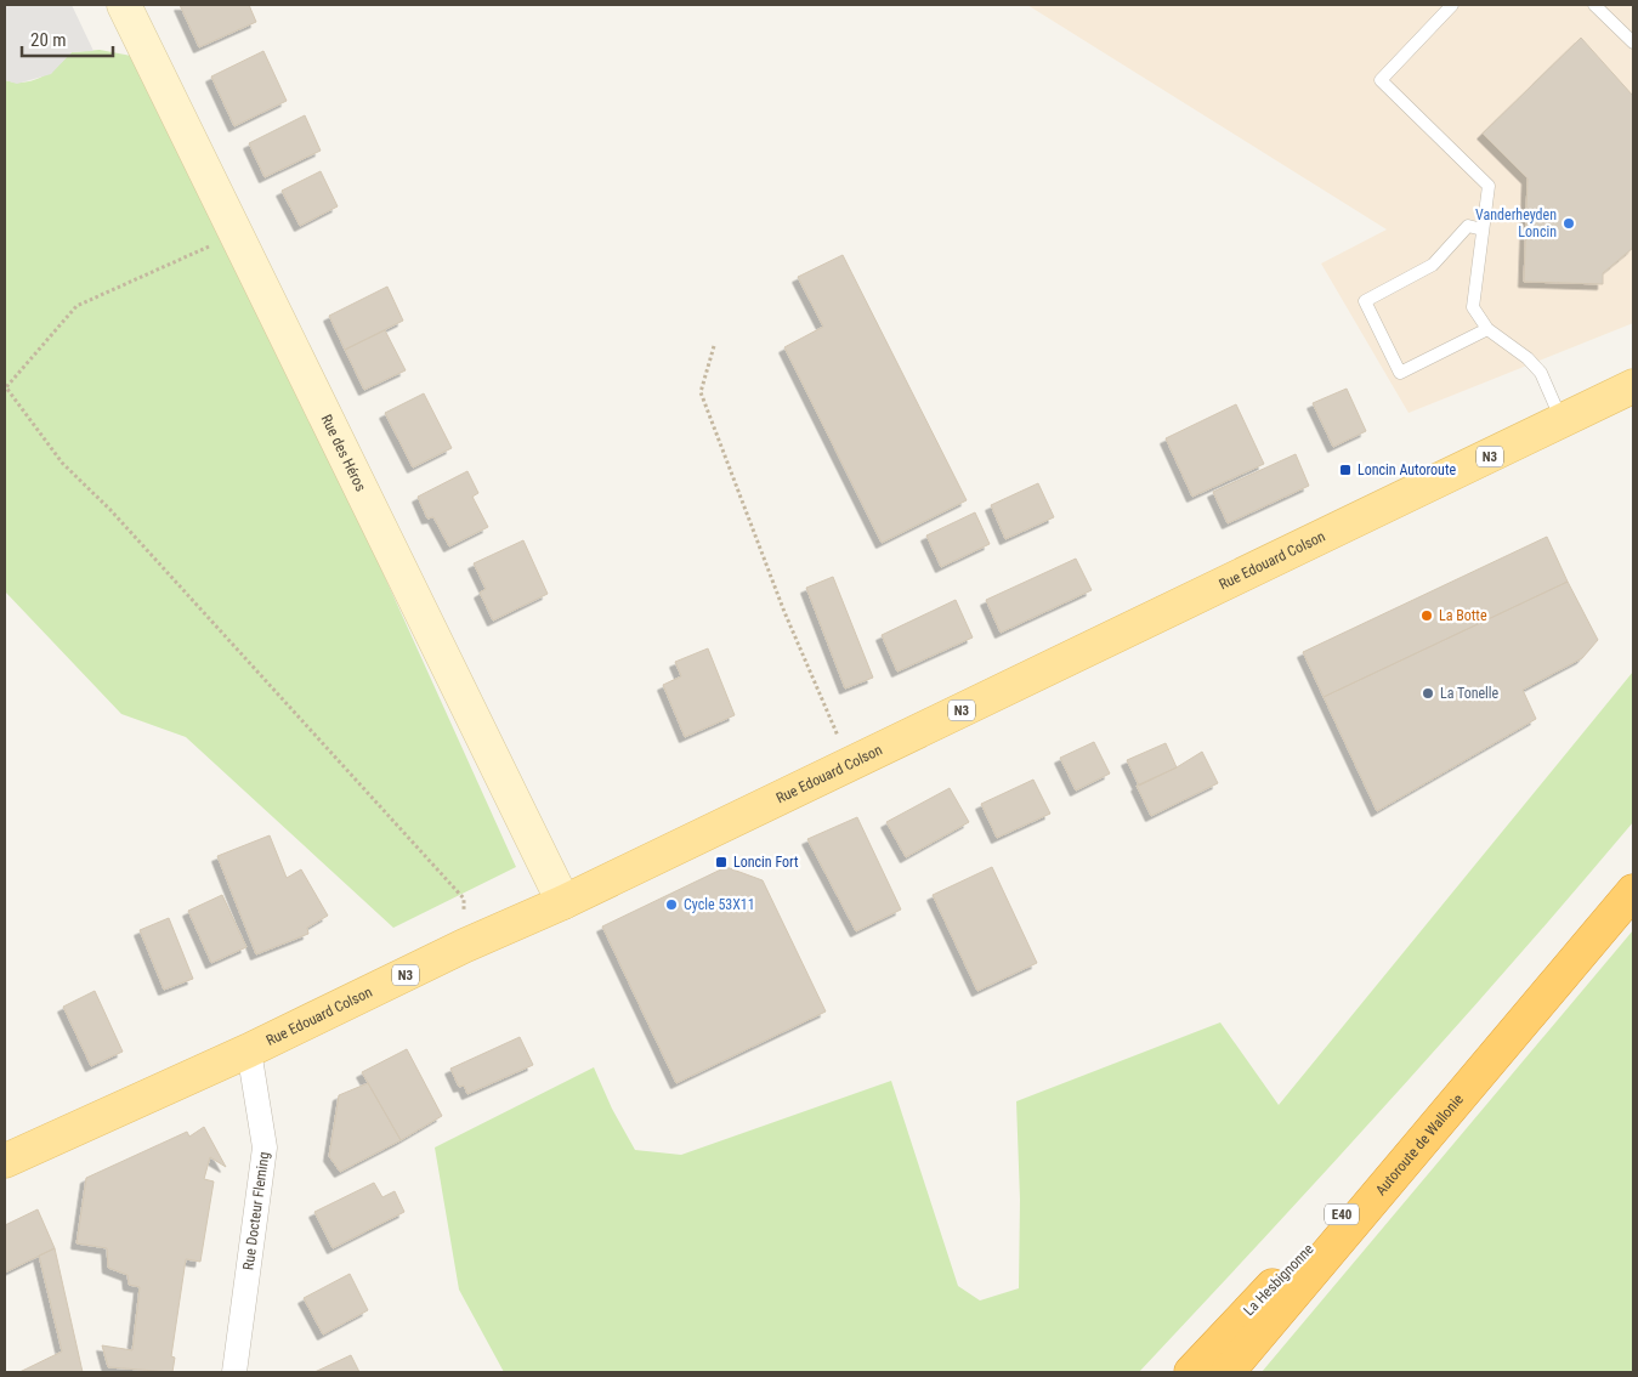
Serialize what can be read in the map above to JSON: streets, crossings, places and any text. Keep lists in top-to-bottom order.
{
  "streets": {
    "highway": ["Autoroute de Wallonie", "E40", "La Hesbignonne"],
    "main road": ["N3", "Rue Edouard Colson"],
    "street": ["Rue des Héros", "Rue Docteur Fleming"]
  },
  "crossings": [
    ["Rue des Héros", "Rue Edouard Colson"],
    ["Rue Edouard Colson", "Rue Docteur Fleming"],
    ["Autoroute de Wallonie", "E40"],
    ["Autoroute de Wallonie", "La Hesbignonne"],
    ["E40", "La Hesbignonne"]
  ],
  "places": {
    "other": [
      "Vanderheyden Loncin",
      "La Botte",
      "La Tonelle",
      "Cycle 53X11"
    ],
    "transit": ["Loncin Autoroute", "Loncin Fort"]
  },
  "scale_bar": "20 m"
}
